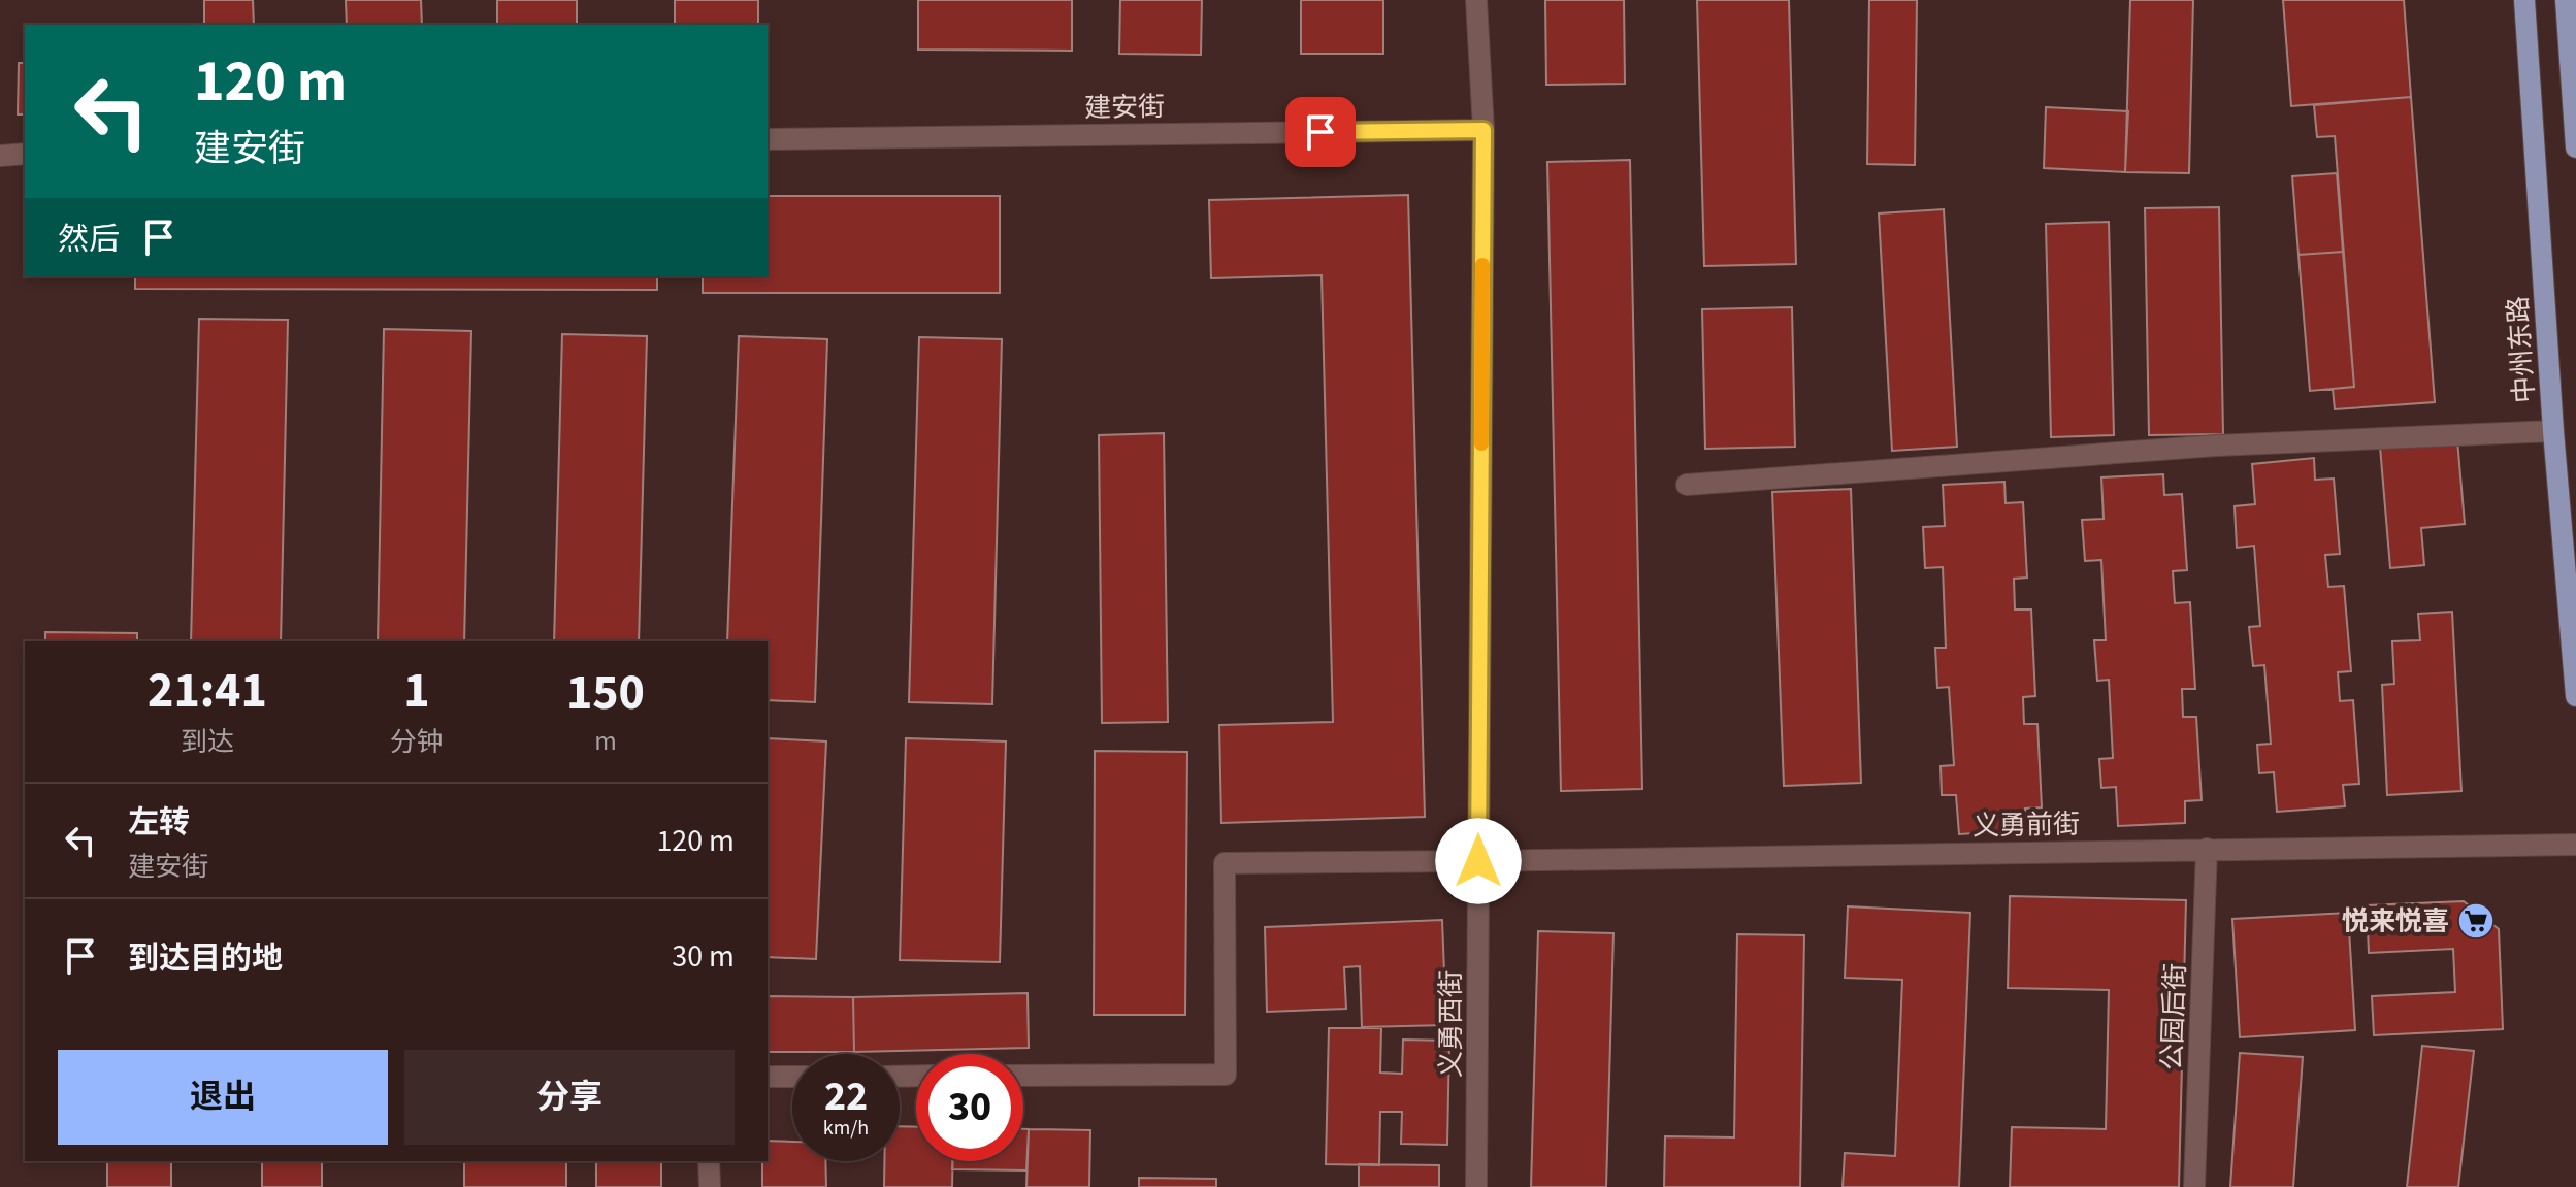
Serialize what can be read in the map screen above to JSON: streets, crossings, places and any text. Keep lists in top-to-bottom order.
{
  "streets": {
    "main road": ["中州东路"],
    "street": [
      "建安街",
      "义勇前街",
      "公园后街",
      "义勇西街"
    ]
  },
  "crossings": [
    ["建安街", "义勇西街"],
    ["义勇前街", "公园后街"],
    ["义勇前街", "义勇西街"]
  ],
  "places": {
    "supermarket": ["悦来悦喜"]
  },
  "page": {
    "turn": ["120 m", "建安街"],
    "then": "然后",
    "eta": [
      "21:41",
      "到达",
      "1",
      "分钟",
      "150",
      "m"
    ],
    "list": [
      {
        "name": "左转",
        "note": "建安街",
        "value": "120 m"
      },
      {
        "name": "到达目的地",
        "value": "30 m"
      }
    ],
    "buttons": ["退出", "分享"],
    "speed": "22 km/h",
    "limit": "30"
  }
}
